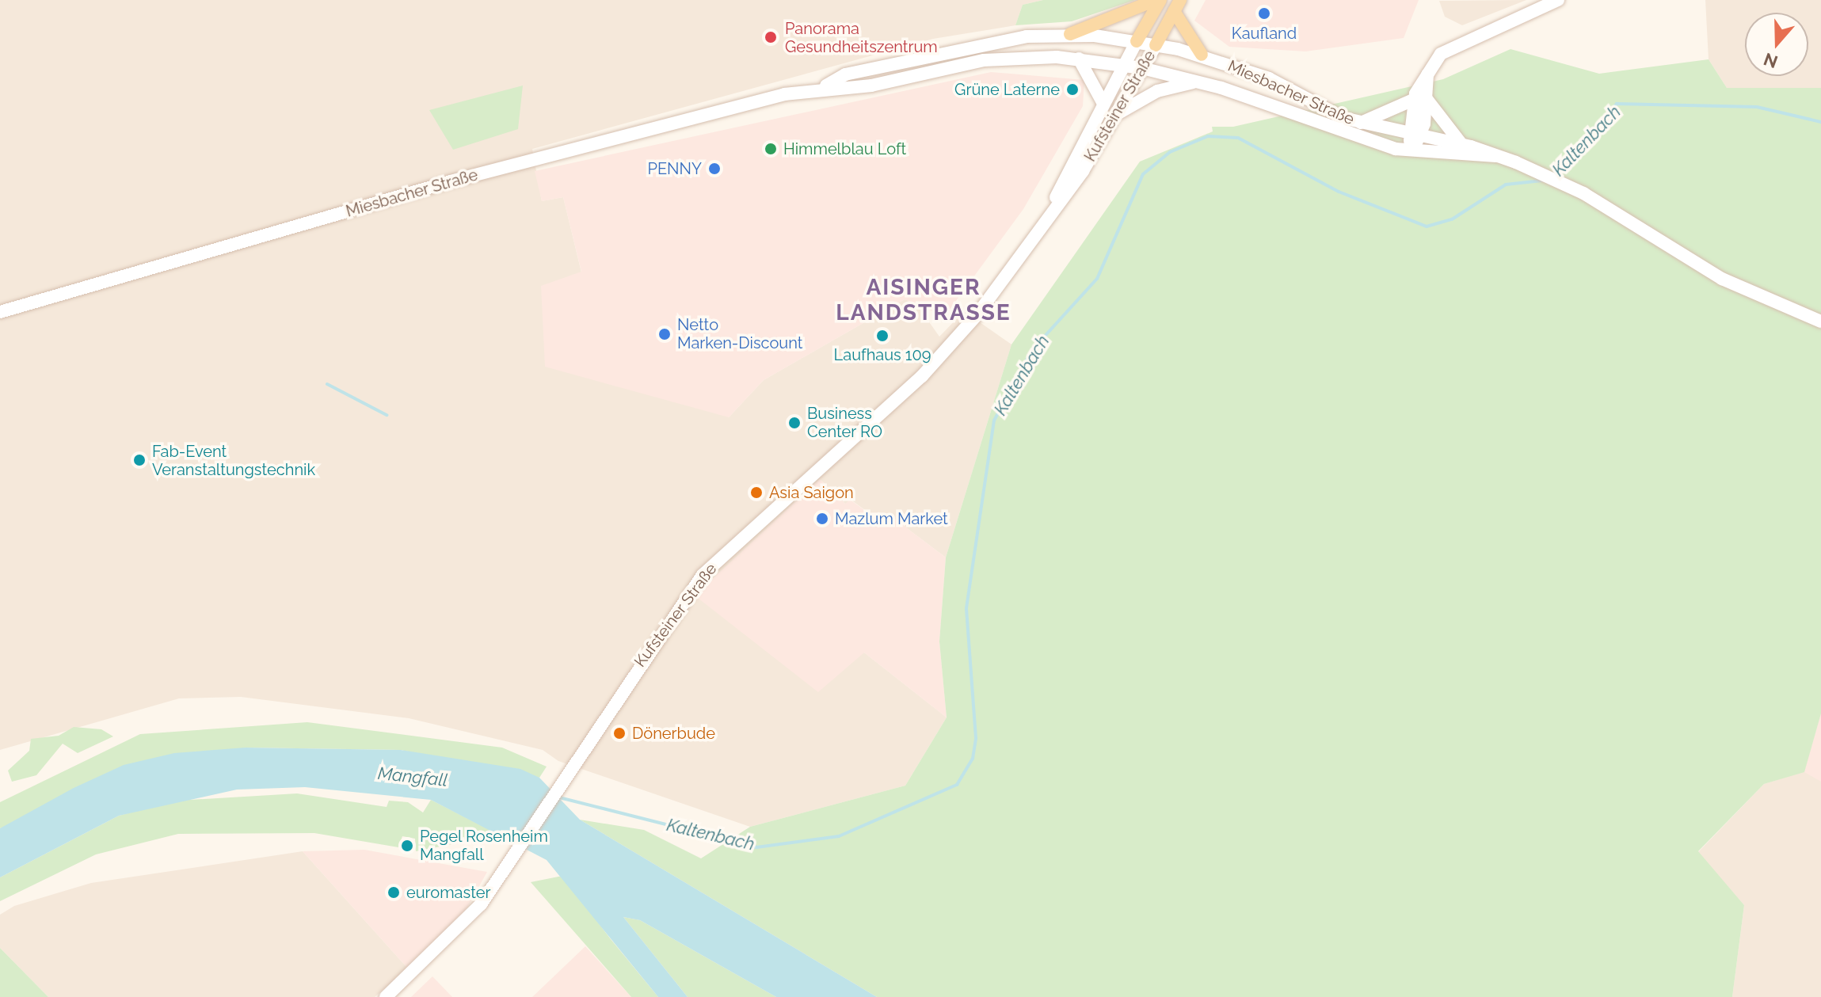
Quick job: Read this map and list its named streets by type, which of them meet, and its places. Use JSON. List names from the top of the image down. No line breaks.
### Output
{"streets":{"main road":["Miesbacher Straße","Kufsteiner Straße"]},"crossings":[["Miesbacher Straße","Kufsteiner Straße"]],"districts":["AISINGER LANDSTRASSE"],"water":["Kaltenbach","Mangfall"],"places":["Kaufland","Panorama Gesundheitszentrum","Grüne Laterne","Himmelblau Loft","PENNY","Netto Marken-Discount","Laufhaus 109","Business Center RO","Fab-Event Veranstaltungstechnik","Asia Saigon","Mazlum Market","Dönerbude","Pegel Rosenheim Mangfall","euromaster"],"north":"bottom"}
